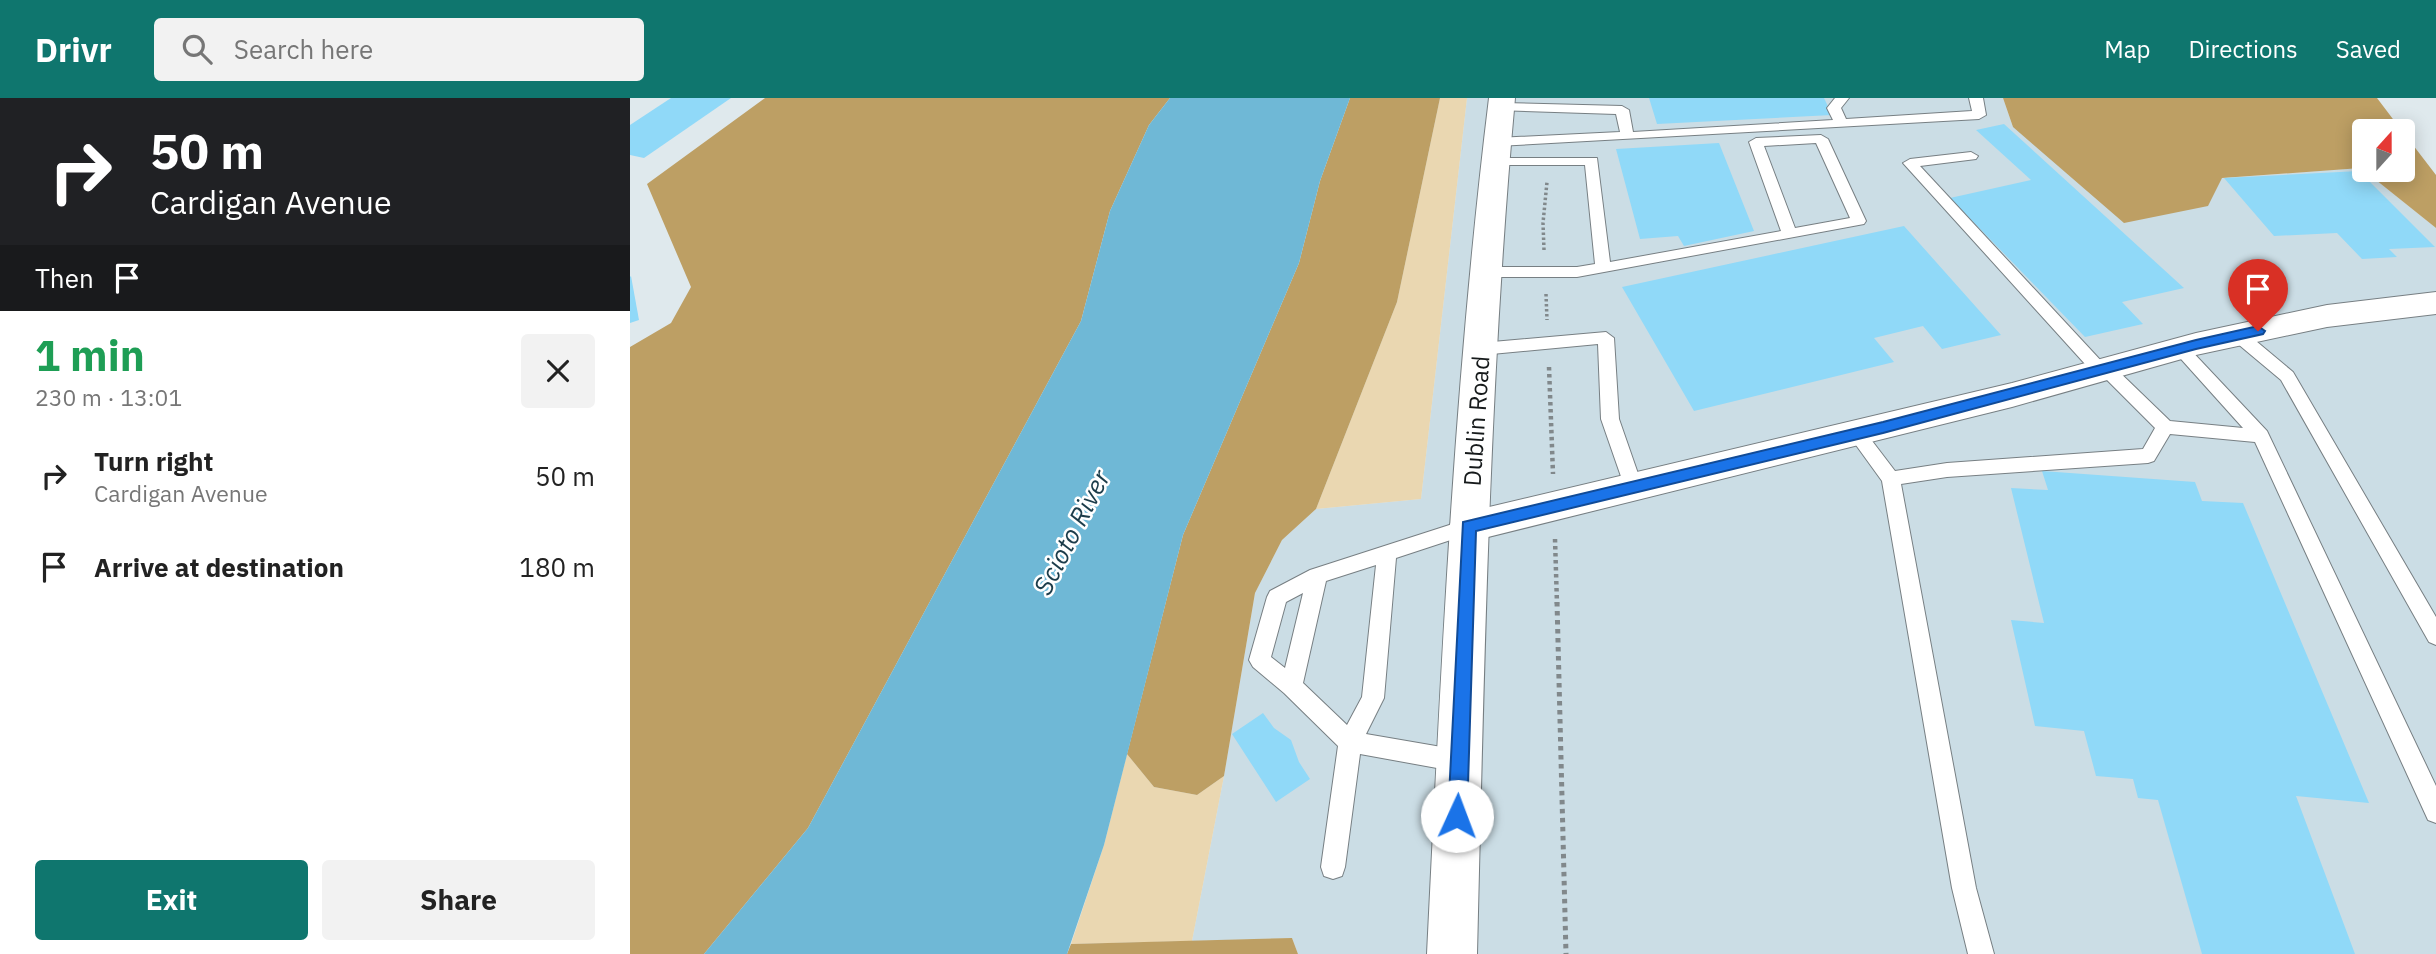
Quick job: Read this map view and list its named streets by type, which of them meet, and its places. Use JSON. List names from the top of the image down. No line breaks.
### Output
{"streets":{"street":["Dublin Road"]},"water":["Scioto River"],"north":"top","page":{"header":"Drivr","search":"Search here","nav":["Map","Directions","Saved"],"turn":["50 m","Cardigan Avenue"],"then":"Then","heading":["1 min","230 m · 13:01"],"list":[{"name":"Turn right","note":"Cardigan Avenue","value":"50 m"},{"name":"Arrive at destination","value":"180 m"}],"buttons":["Exit","Share"]}}
